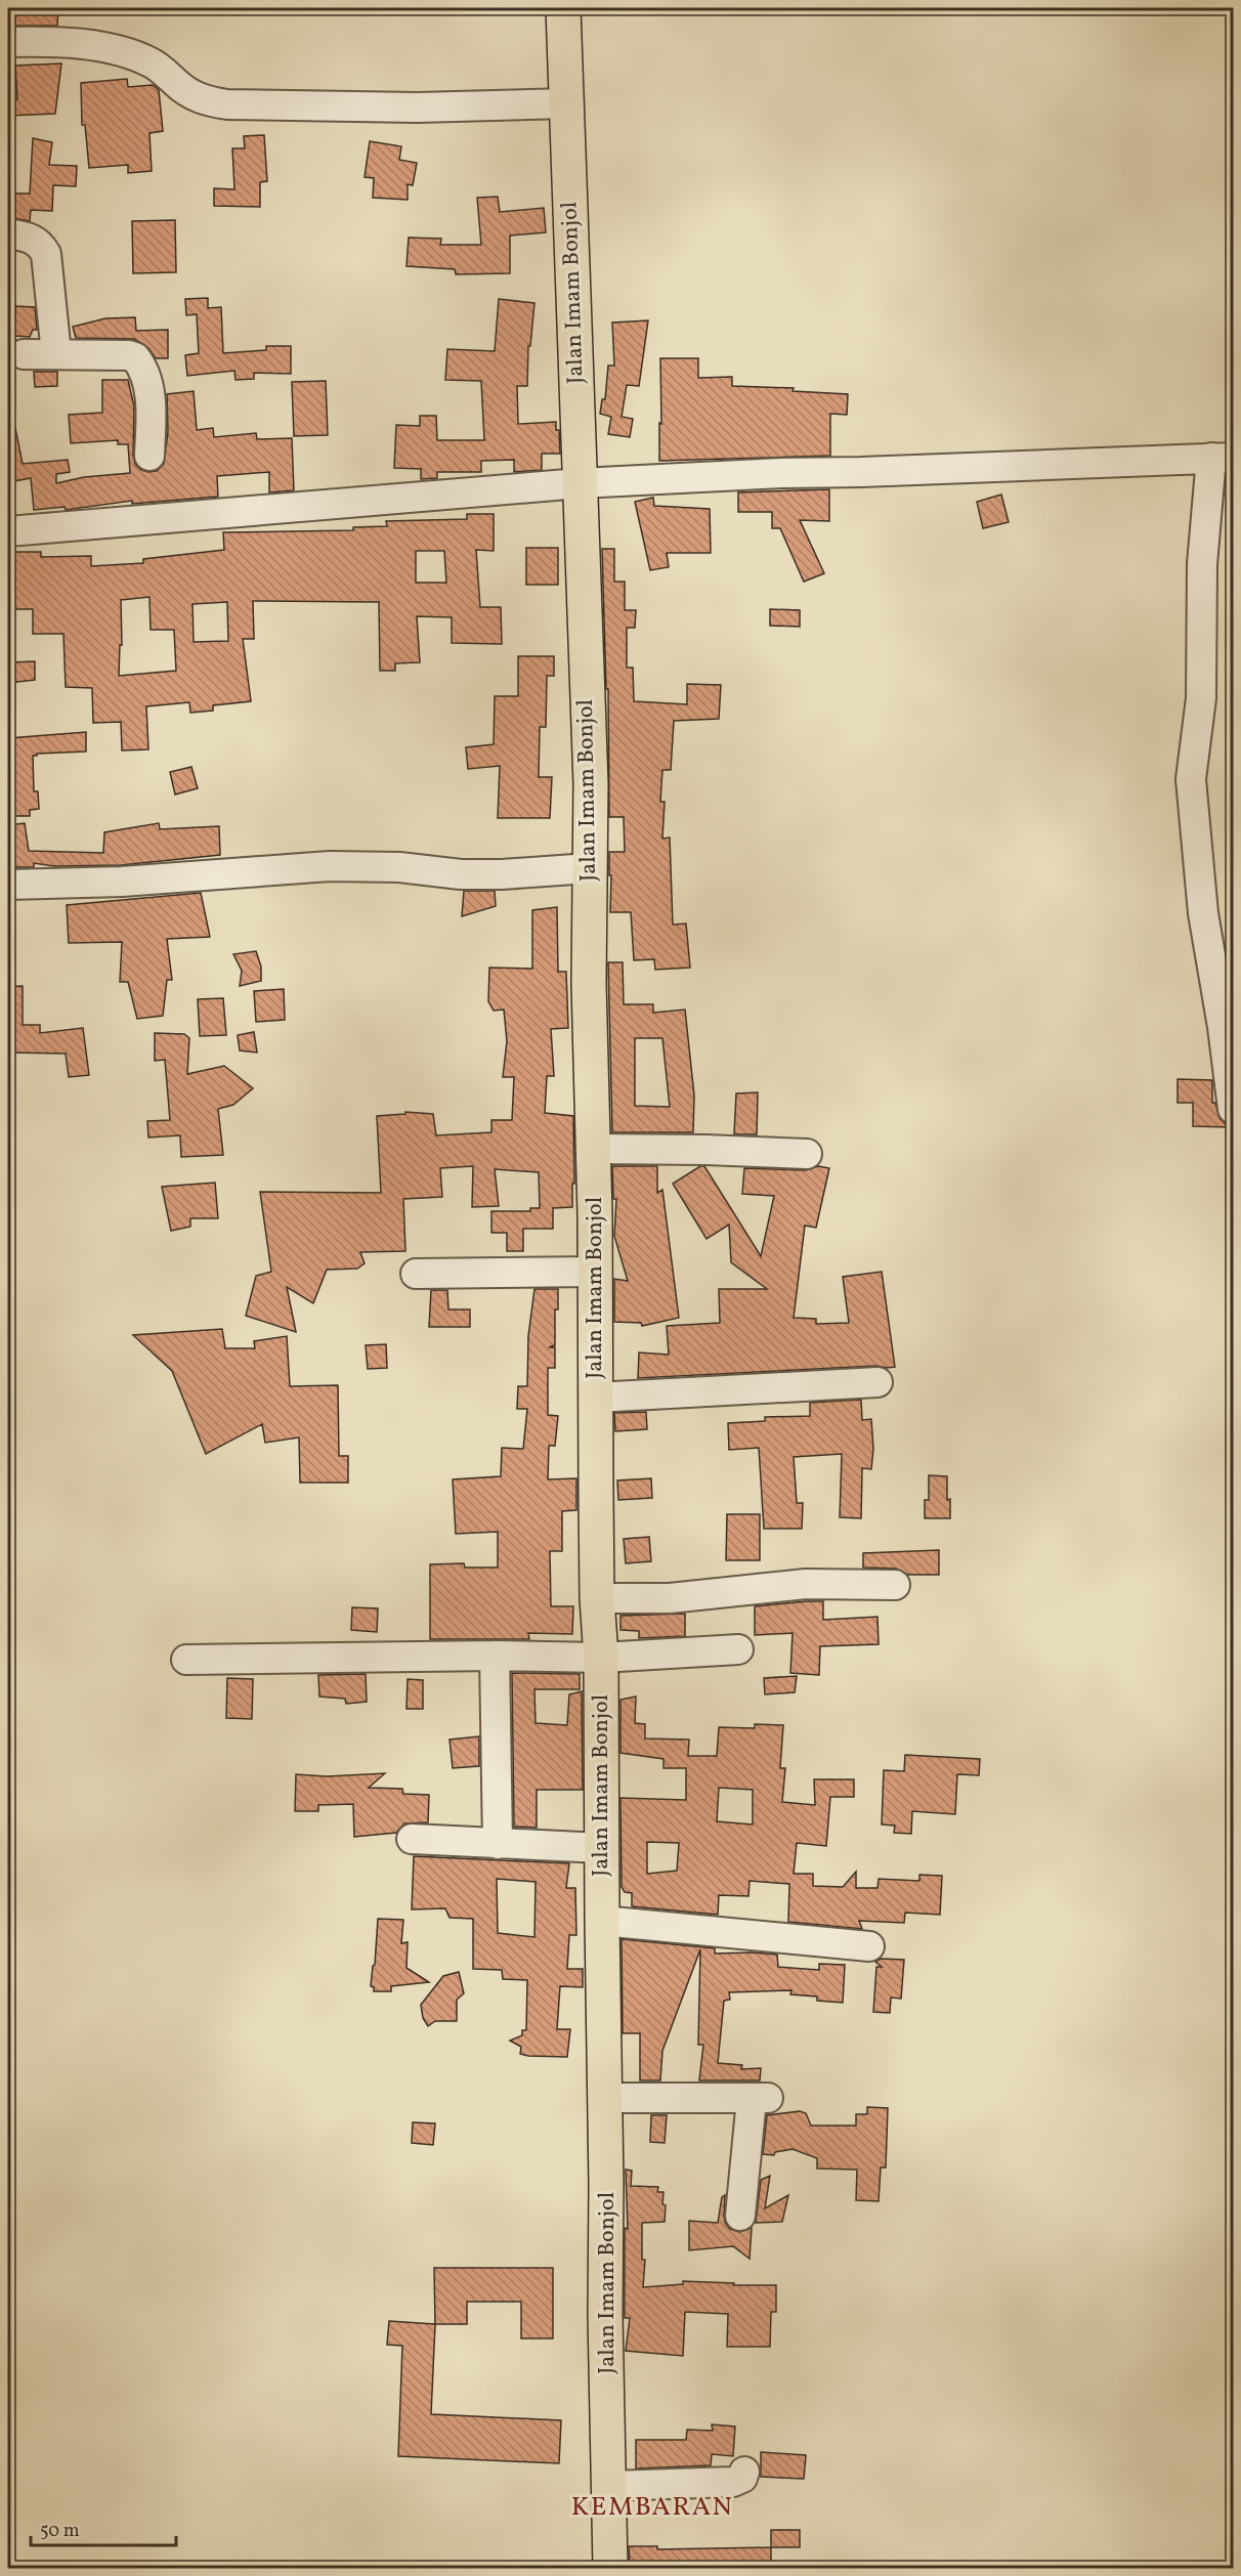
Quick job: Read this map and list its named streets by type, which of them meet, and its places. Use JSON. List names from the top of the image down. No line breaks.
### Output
{"streets":{"main road":["Jalan Imam Bonjol"]},"districts":["KEMBARAN"],"scale_bar":"50 m"}
